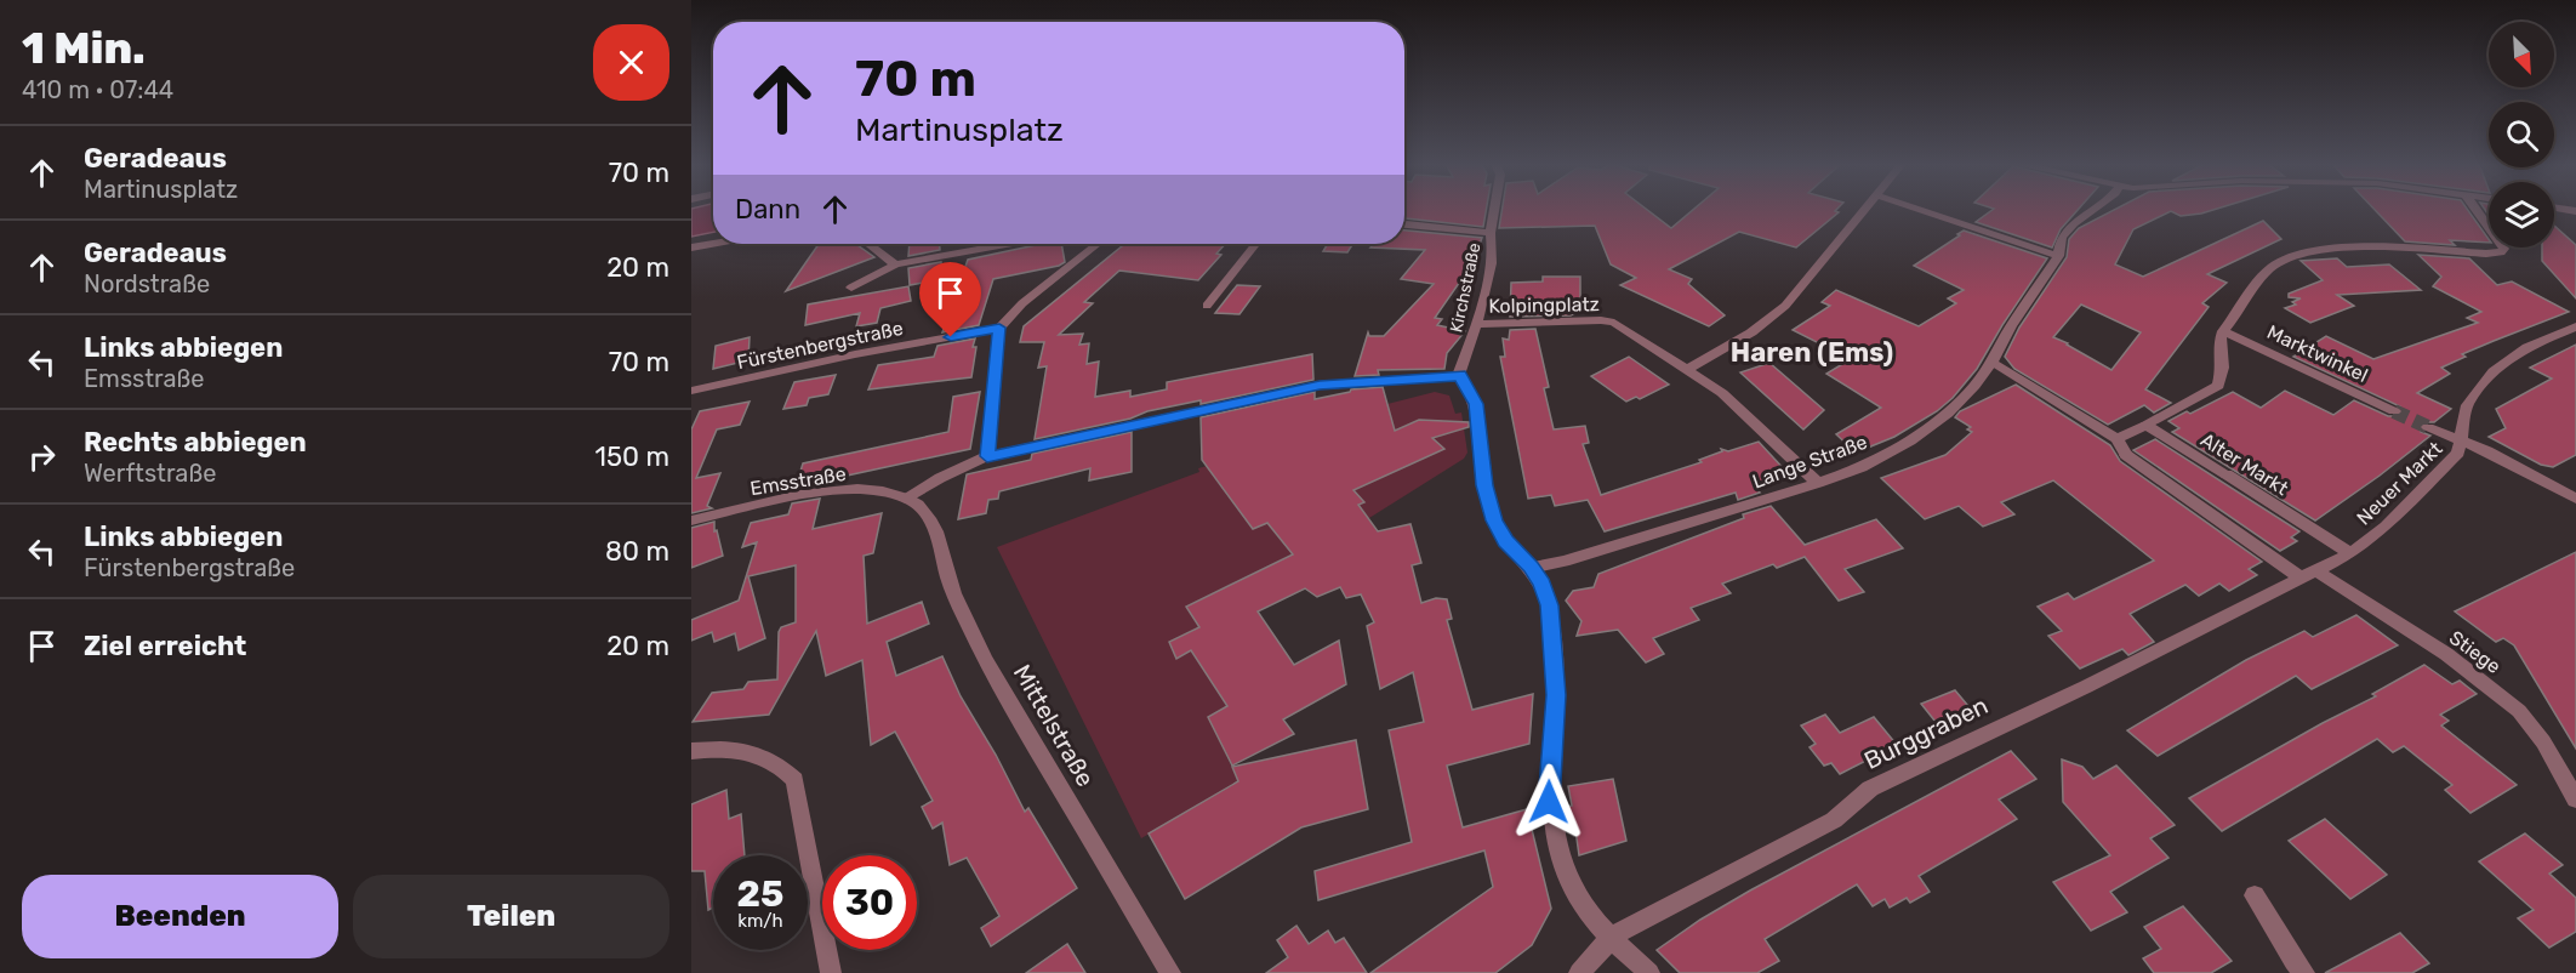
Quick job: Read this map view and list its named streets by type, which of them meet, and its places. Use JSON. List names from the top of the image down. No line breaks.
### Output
{"streets":{"street":["Kirchstraße","Kolpingplatz","Fürstenbergstraße","Marktwinkel","Lange Straße","Alter Markt","Emsstraße","Neuer Markt","Stiege","Mittelstraße","Burggraben"]},"crossings":[["Kirchstraße","Kolpingplatz"],["Kolpingplatz","Lange Straße"],["Alter Markt","Neuer Markt"],["Emsstraße","Mittelstraße"],["Neuer Markt","Stiege"],["Neuer Markt","Burggraben"],["Stiege","Burggraben"]],"districts":["Haren (Ems)"],"north":"bottom right","page":{"heading":["1 Min.","410 m · 07:44"],"turn":["70 m","Martinusplatz"],"list":[{"name":"Geradeaus","note":"Martinusplatz","value":"70 m"},{"name":"Geradeaus","note":"Nordstraße","value":"20 m"},{"name":"Links abbiegen","note":"Emsstraße","value":"70 m"},{"name":"Rechts abbiegen","note":"Werftstraße","value":"150 m"},{"name":"Links abbiegen","note":"Fürstenbergstraße","value":"80 m"},{"name":"Ziel erreicht","value":"20 m"}],"then":"Dann","speed":"25 km/h","limit":"30","buttons":["Beenden","Teilen"]}}
